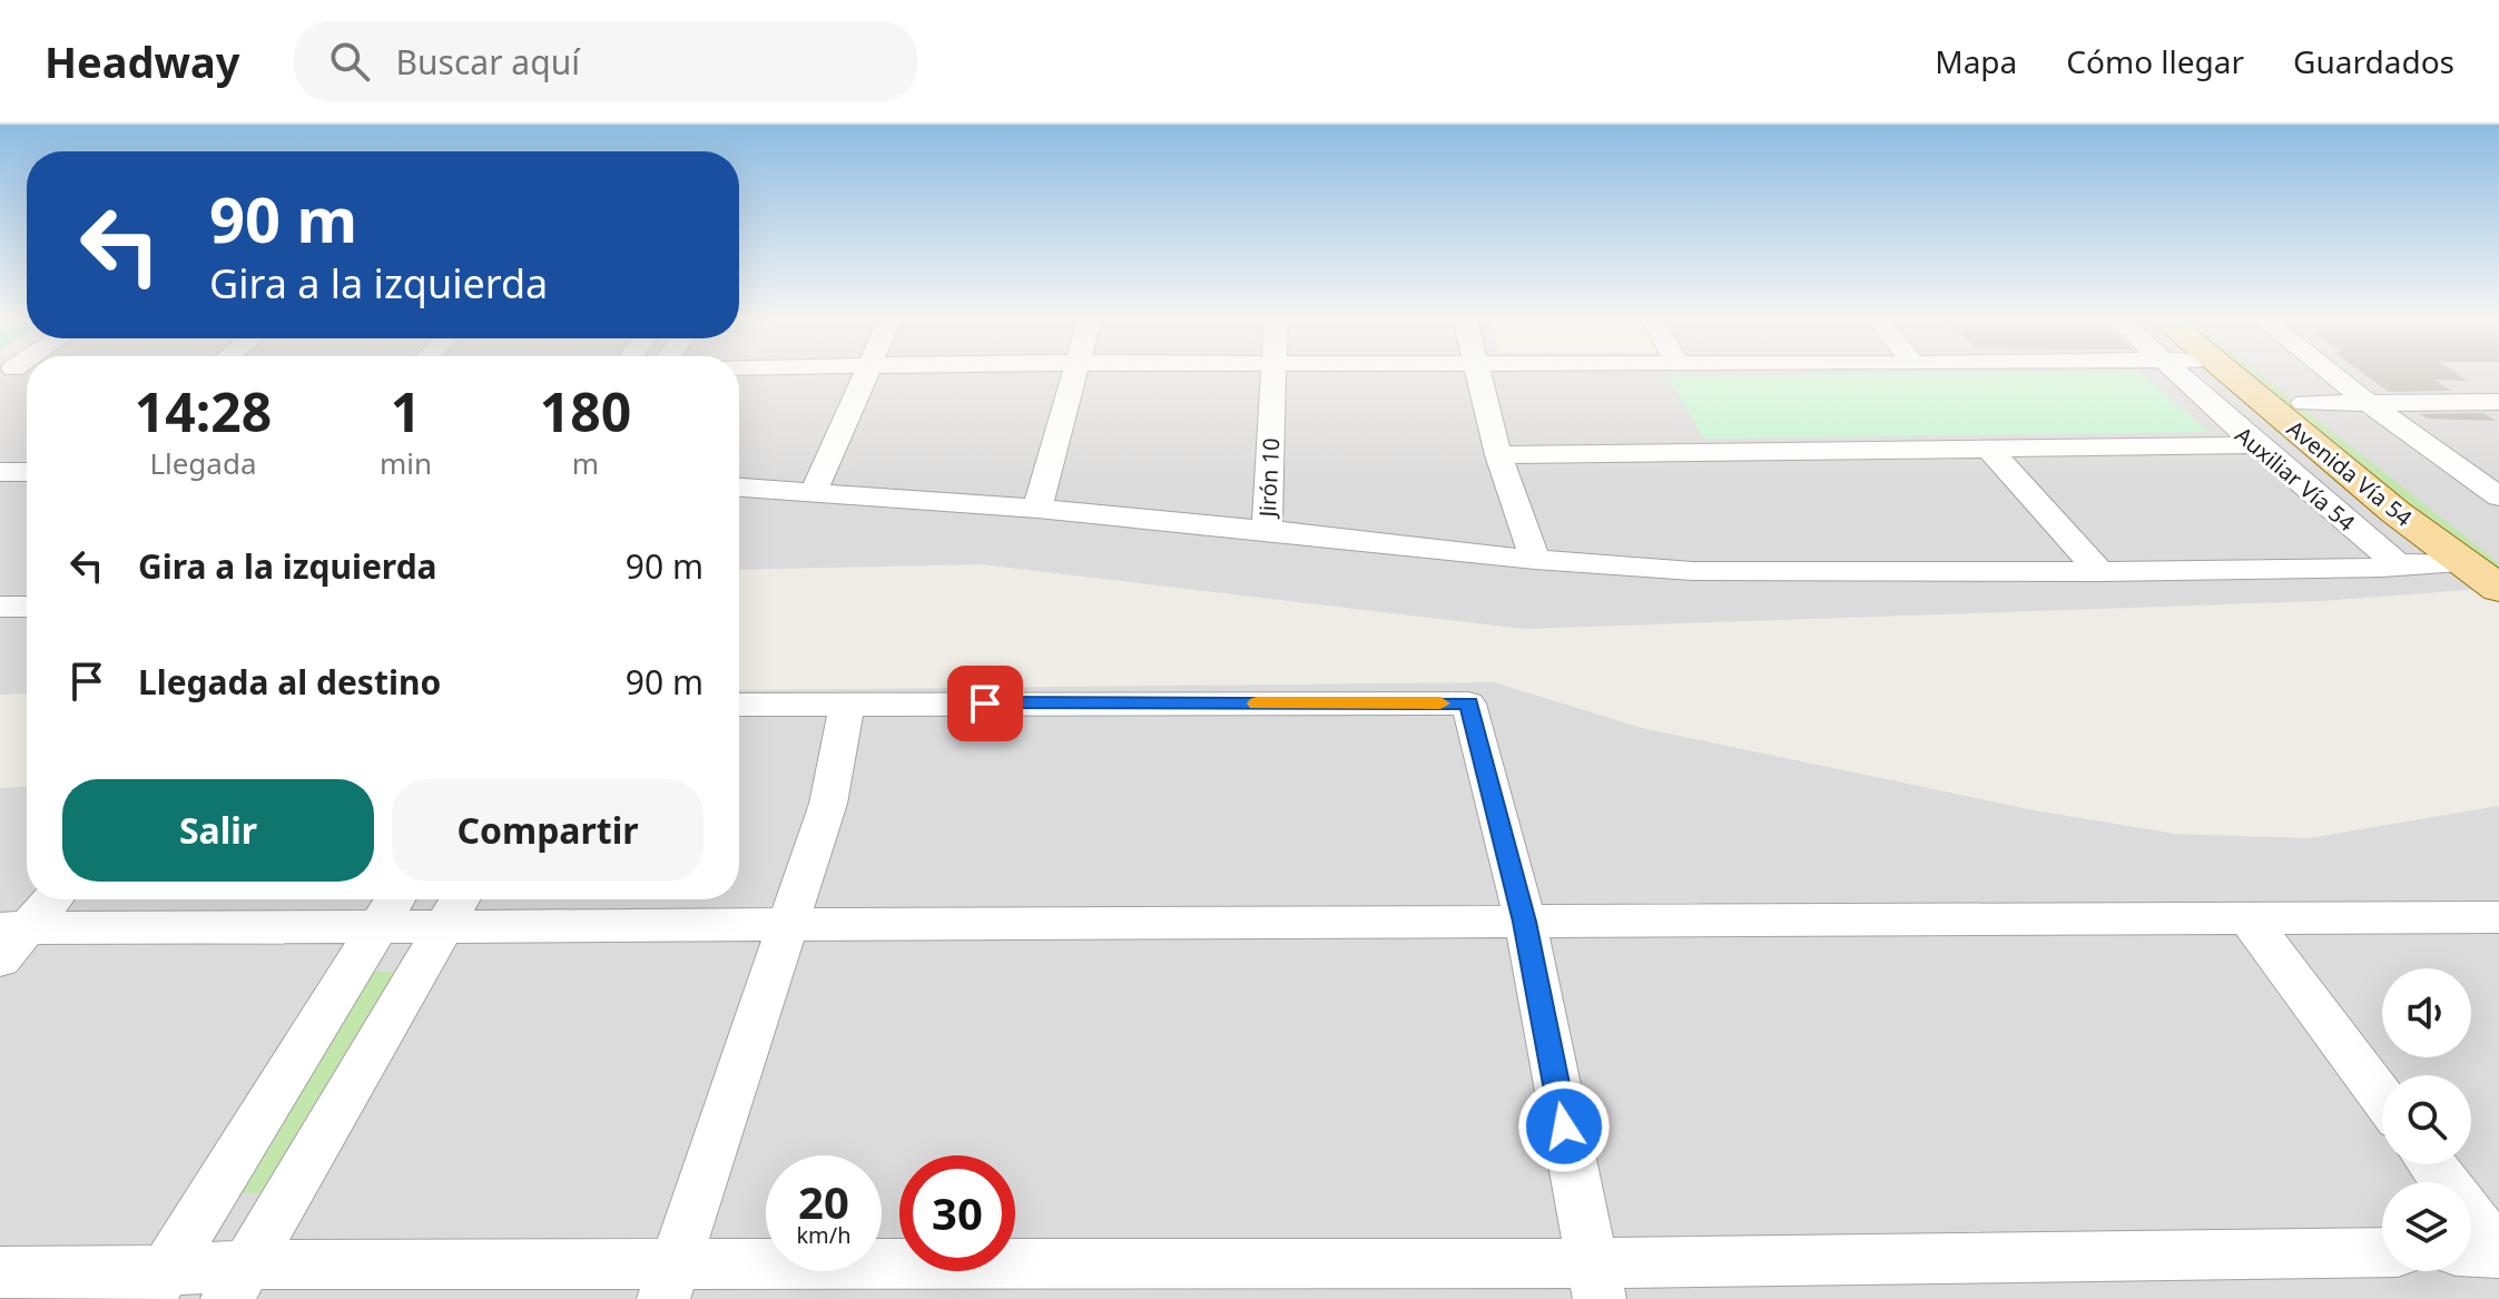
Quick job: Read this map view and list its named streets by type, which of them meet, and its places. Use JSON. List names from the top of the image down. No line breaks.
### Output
{"streets":{"main road":["Avenida Vía 54"],"street":["Jirón 10","Auxiliar Vía 54"]},"page":{"header":"Headway","search":"Buscar aquí","nav":["Mapa","Cómo llegar","Guardados"],"turn":["90 m","Gira a la izquierda"],"eta":["14:28","Llegada","1","min","180","m"],"list":[{"name":"Gira a la izquierda","value":"90 m"},{"name":"Llegada al destino","value":"90 m"}],"buttons":["Salir","Compartir"],"speed":"20 km/h","limit":"30"}}
